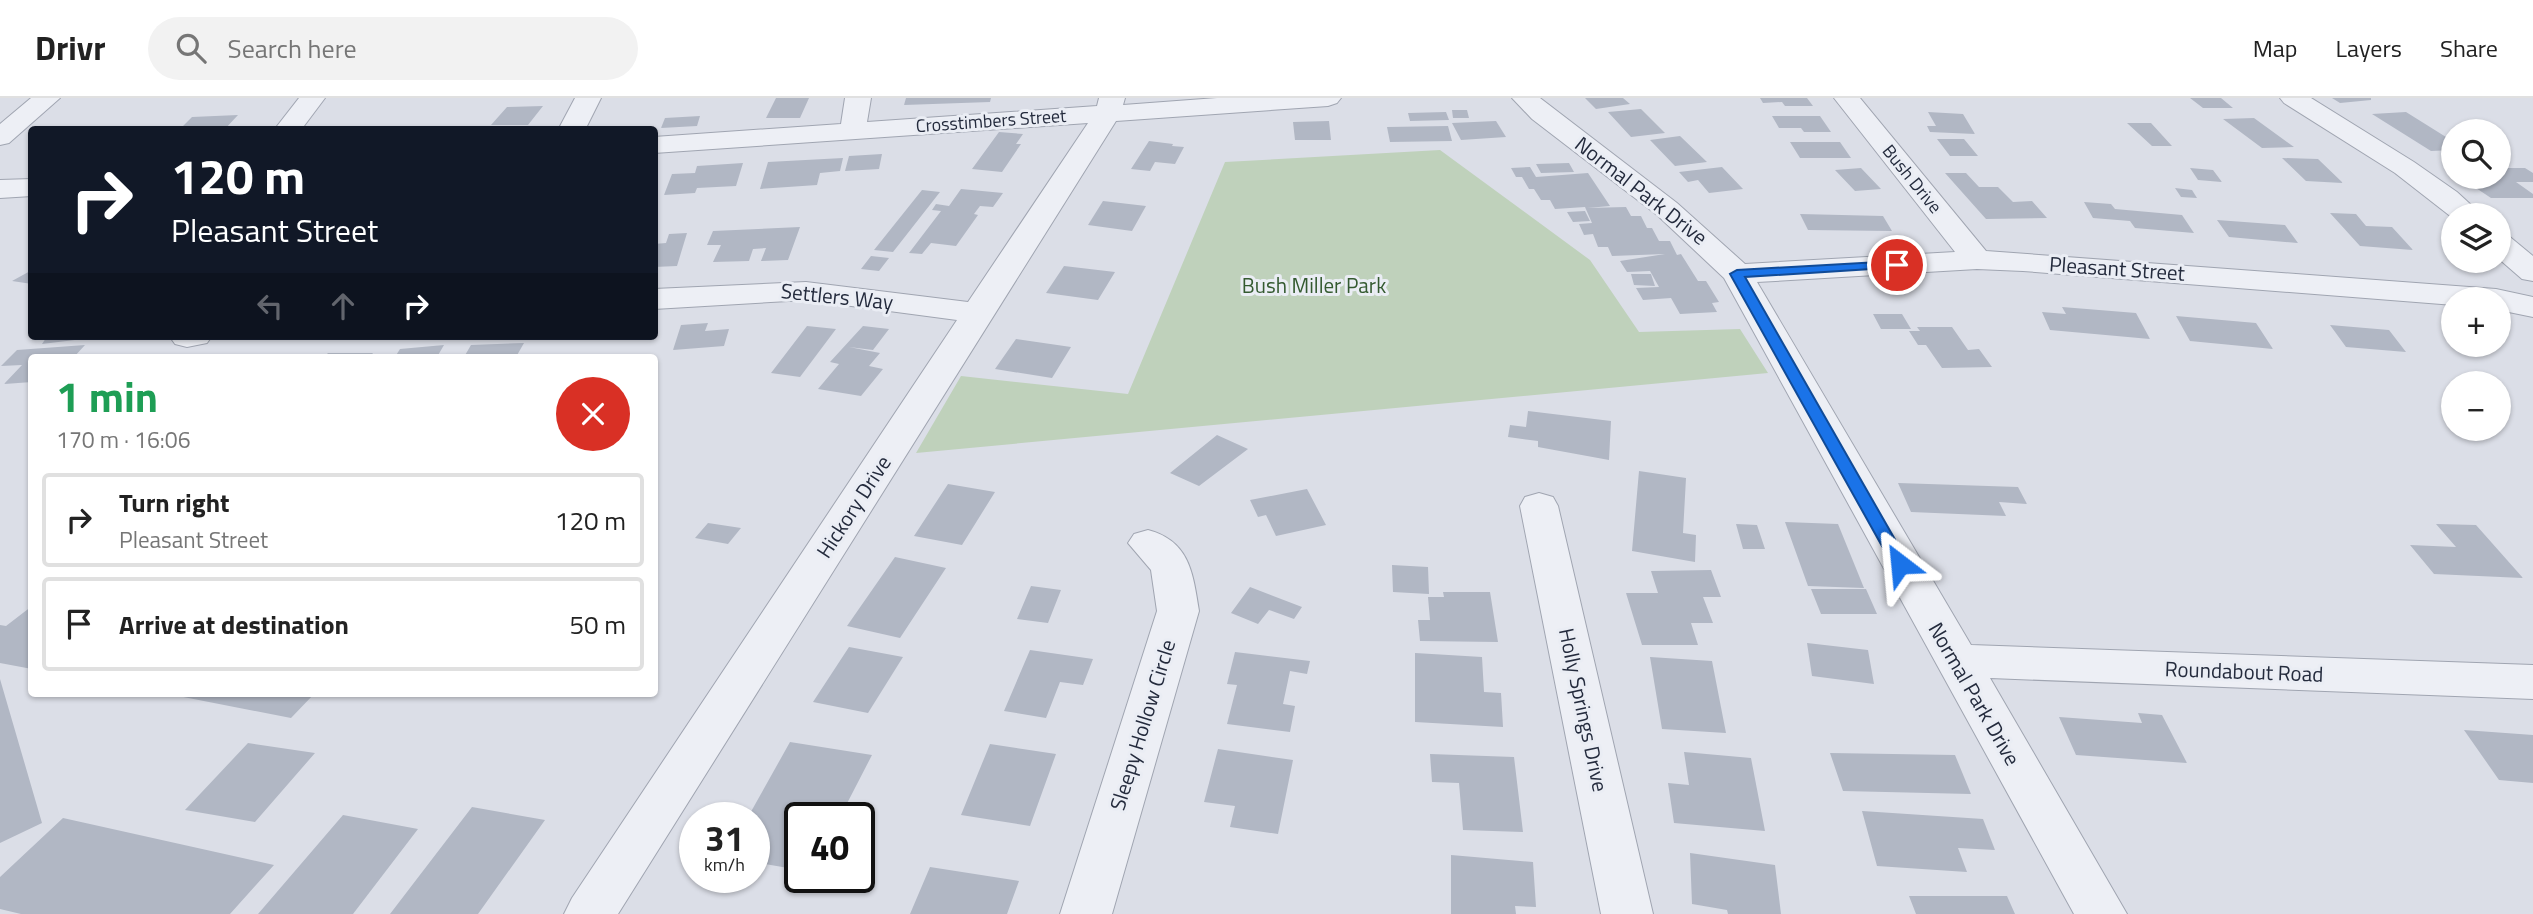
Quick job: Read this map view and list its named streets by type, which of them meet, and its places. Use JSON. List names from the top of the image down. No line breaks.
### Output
{"streets":{"street":["Crosstimbers Street","Bush Drive","Normal Park Drive","Pleasant Street","Settlers Way","Hickory Drive","Roundabout Road","Holly Springs Drive","Sleepy Hollow Circle"]},"crossings":[["Crosstimbers Street","Hickory Drive"],["Bush Drive","Pleasant Street"],["Normal Park Drive","Pleasant Street"],["Normal Park Drive","Roundabout Road"],["Settlers Way","Hickory Drive"]],"parks":["Bush Miller Park"],"page":{"header":"Drivr","search":"Search here","nav":["Map","Layers","Share"],"map_buttons":["+","−"],"turn":["120 m","Pleasant Street"],"heading":["1 min","170 m · 16:06"],"list":[{"name":"Turn right","note":"Pleasant Street","value":"120 m"},{"name":"Arrive at destination","value":"50 m"}],"speed":"31 km/h","limit":"40"}}
